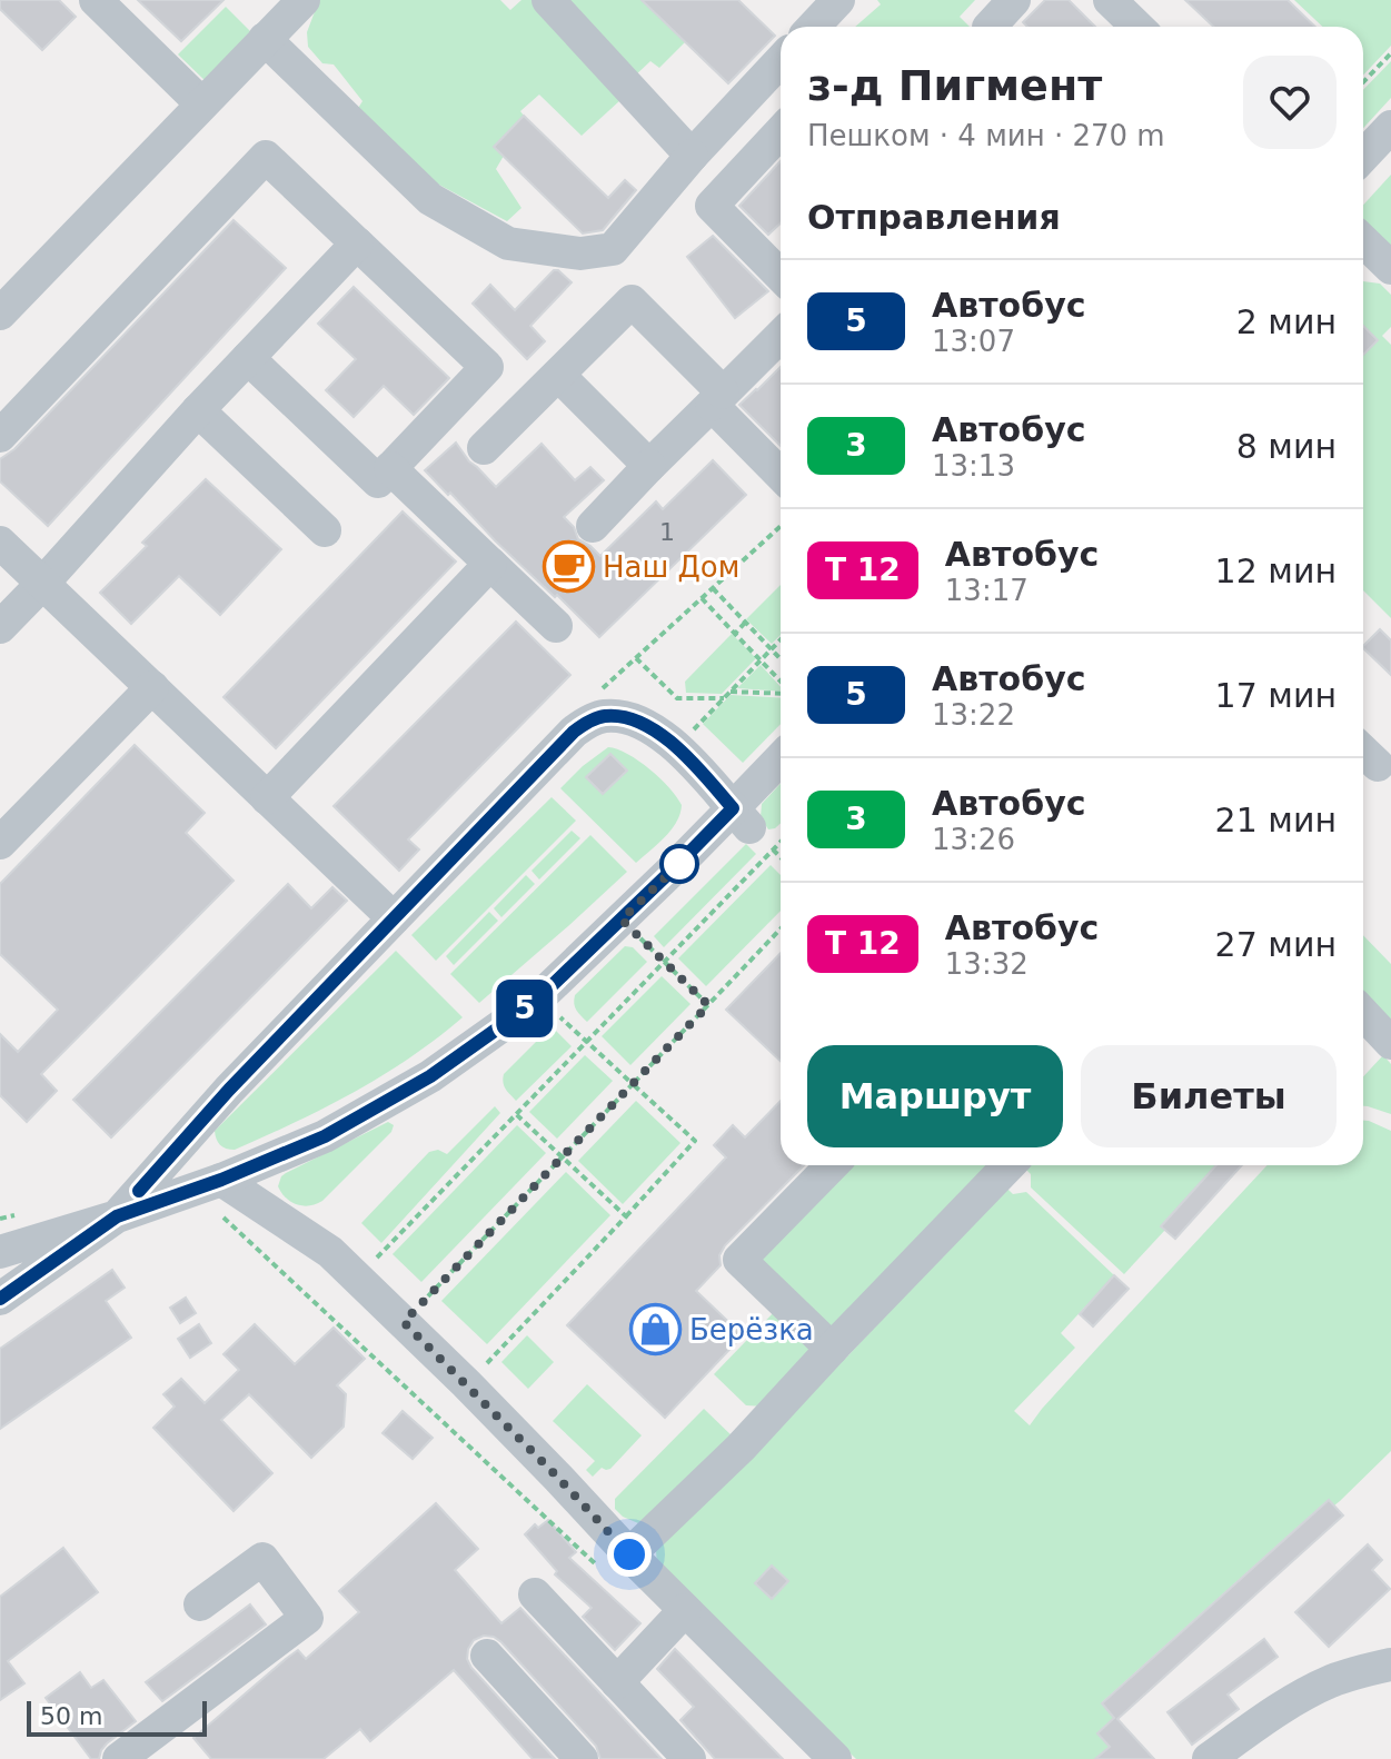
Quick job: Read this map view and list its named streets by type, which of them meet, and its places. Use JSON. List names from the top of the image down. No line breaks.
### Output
{"places":{"cafe":["Наш Дом"],"shop":["Берёзка"]},"lines":["bus line 5"],"house_numbers":["1"],"scale_bar":"50 m","page":{"on_map":"5","heading":[["з-д Пигмент","Пешком · 4 мин · 270 m"],"Отправления"],"list":[{"mark":"5","name":"Автобус","note":"13:07","value":"2 мин"},{"mark":"3","name":"Автобус","note":"13:13","value":"8 мин"},{"mark":"Т 12","name":"Автобус","note":"13:17","value":"12 мин"},{"mark":"5","name":"Автобус","note":"13:22","value":"17 мин"},{"mark":"3","name":"Автобус","note":"13:26","value":"21 мин"},{"mark":"Т 12","name":"Автобус","note":"13:32","value":"27 мин"}],"buttons":["Маршрут","Билеты"],"scale":"50 m"}}
